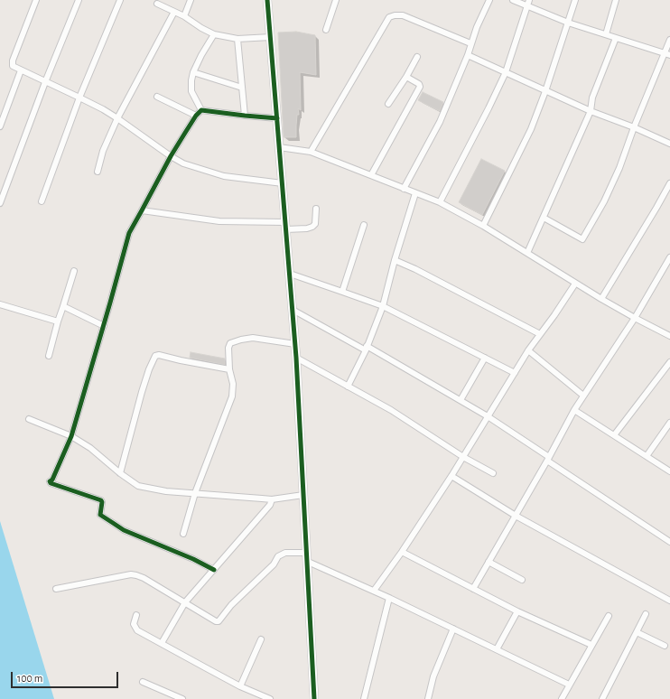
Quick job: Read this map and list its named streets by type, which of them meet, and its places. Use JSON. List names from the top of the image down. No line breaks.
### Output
{"scale_bar":"100 m"}
